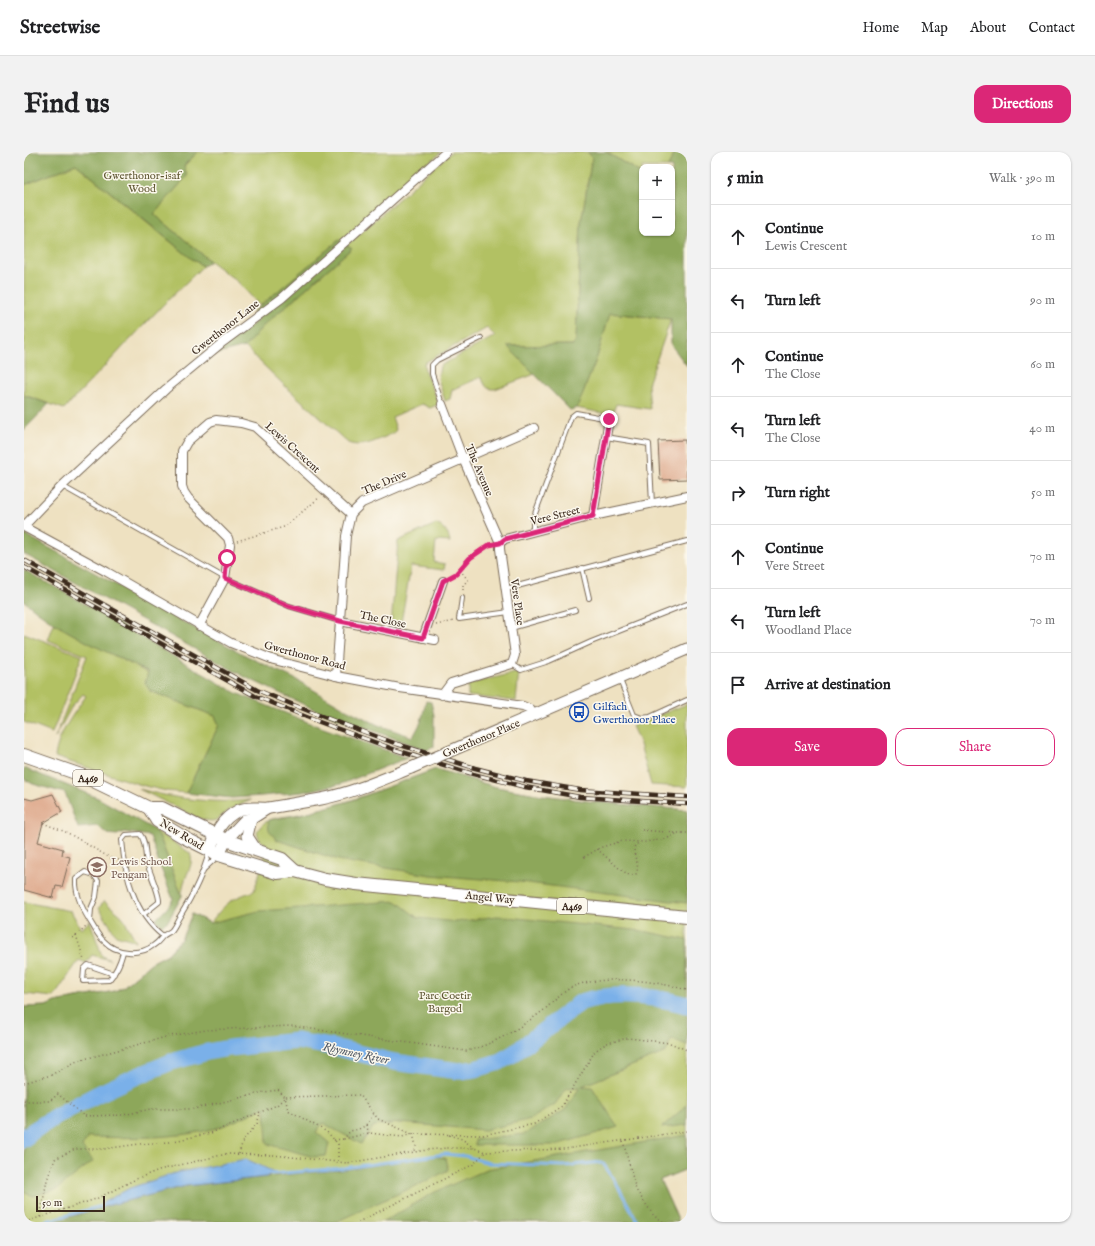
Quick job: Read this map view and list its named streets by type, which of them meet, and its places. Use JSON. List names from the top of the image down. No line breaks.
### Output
{"streets":{"main road":["A469","New Road","Angel Way"],"street":["Gwerthonor Lane","Lewis Crescent","The Avenue","The Drive","Vere Street","Vere Place","The Close","Gwerthonor Road","Gwerthonor Place"]},"crossings":[["Gwerthonor Lane","Gwerthonor Road"],["Lewis Crescent","The Drive"],["The Avenue","The Drive"],["The Avenue","Vere Street"],["The Avenue","Vere Place"],["Vere Street","Vere Place"],["Gwerthonor Road","Gwerthonor Place"],["Gwerthonor Place","New Road"],["Gwerthonor Place","Angel Way"],["New Road","Angel Way"]],"water":["Rhymney River"],"parks":["Gwerthonor-isaf Wood","Parc Coetir Bargod"],"places":{"bus stop":["Gilfach Gwerthonor Place"],"school or university":["Lewis School Pengam"]},"scale_bar":"50 m","page":{"header":"Streetwise","nav":["Home","Map","About","Contact"],"buttons":["Directions",["Save","Share"]],"title":"Find us","heading":["5 min","Walk · 390 m"],"map_buttons":["+","−"],"list":[["Continue","Lewis Crescent","10 m"],["Turn left","90 m"],["Continue","The Close","60 m"],["Turn left","The Close","40 m"],["Turn right","50 m"],["Continue","Vere Street","70 m"],["Turn left","Woodland Place","70 m"],"Arrive at destination"],"scale":"50 m"}}
